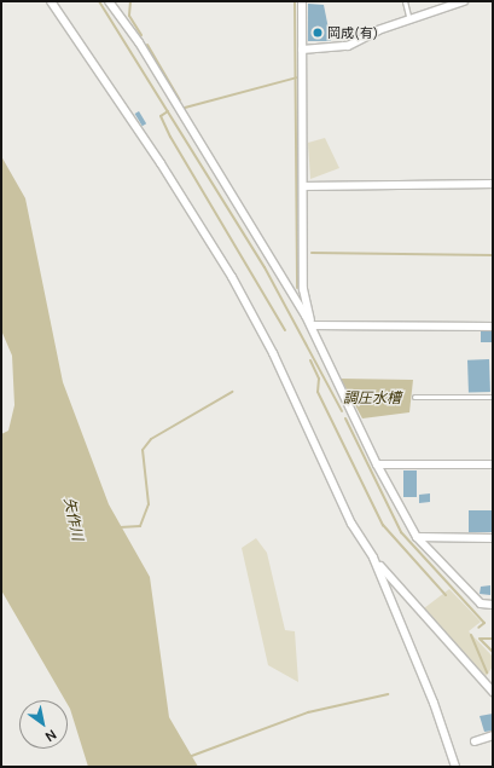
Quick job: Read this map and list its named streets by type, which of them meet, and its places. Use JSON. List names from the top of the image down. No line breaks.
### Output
{"water":["調圧水槽","矢作川"],"places":["岡成(有)"],"north":"bottom right"}
